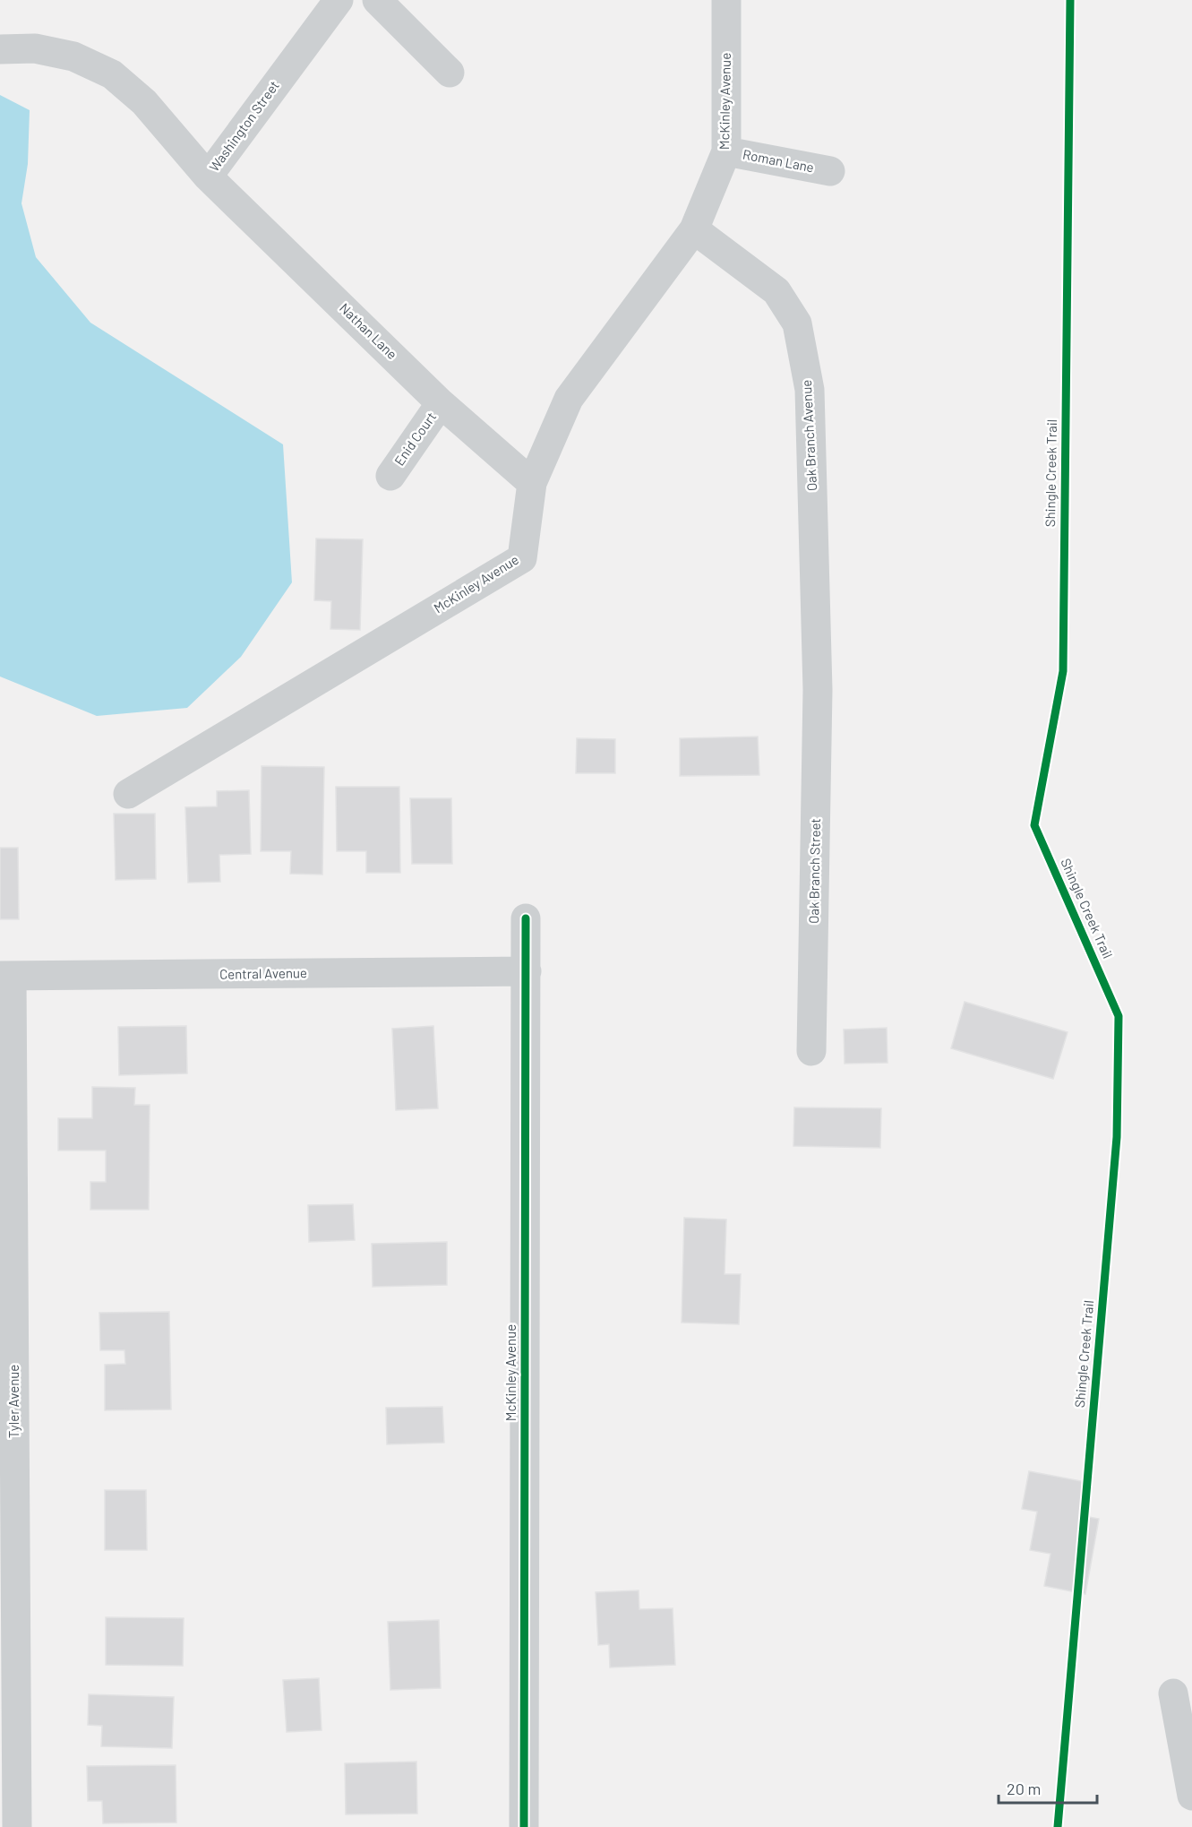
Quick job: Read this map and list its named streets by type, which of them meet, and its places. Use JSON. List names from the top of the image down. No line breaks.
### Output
{"streets":{"street":["McKinley Avenue","Washington Street","Roman Lane","Nathan Lane","Oak Branch Avenue","Enid Court","Oak Branch Street","Central Avenue","Tyler Avenue"],"cycle path":["Shingle Creek Trail"]},"crossings":[["McKinley Avenue","Roman Lane"],["McKinley Avenue","Nathan Lane"],["McKinley Avenue","Oak Branch Avenue"],["McKinley Avenue","Central Avenue"],["Washington Street","Nathan Lane"],["Nathan Lane","Enid Court"],["Oak Branch Avenue","Oak Branch Street"],["Central Avenue","Tyler Avenue"]],"scale_bar":"20 m"}
